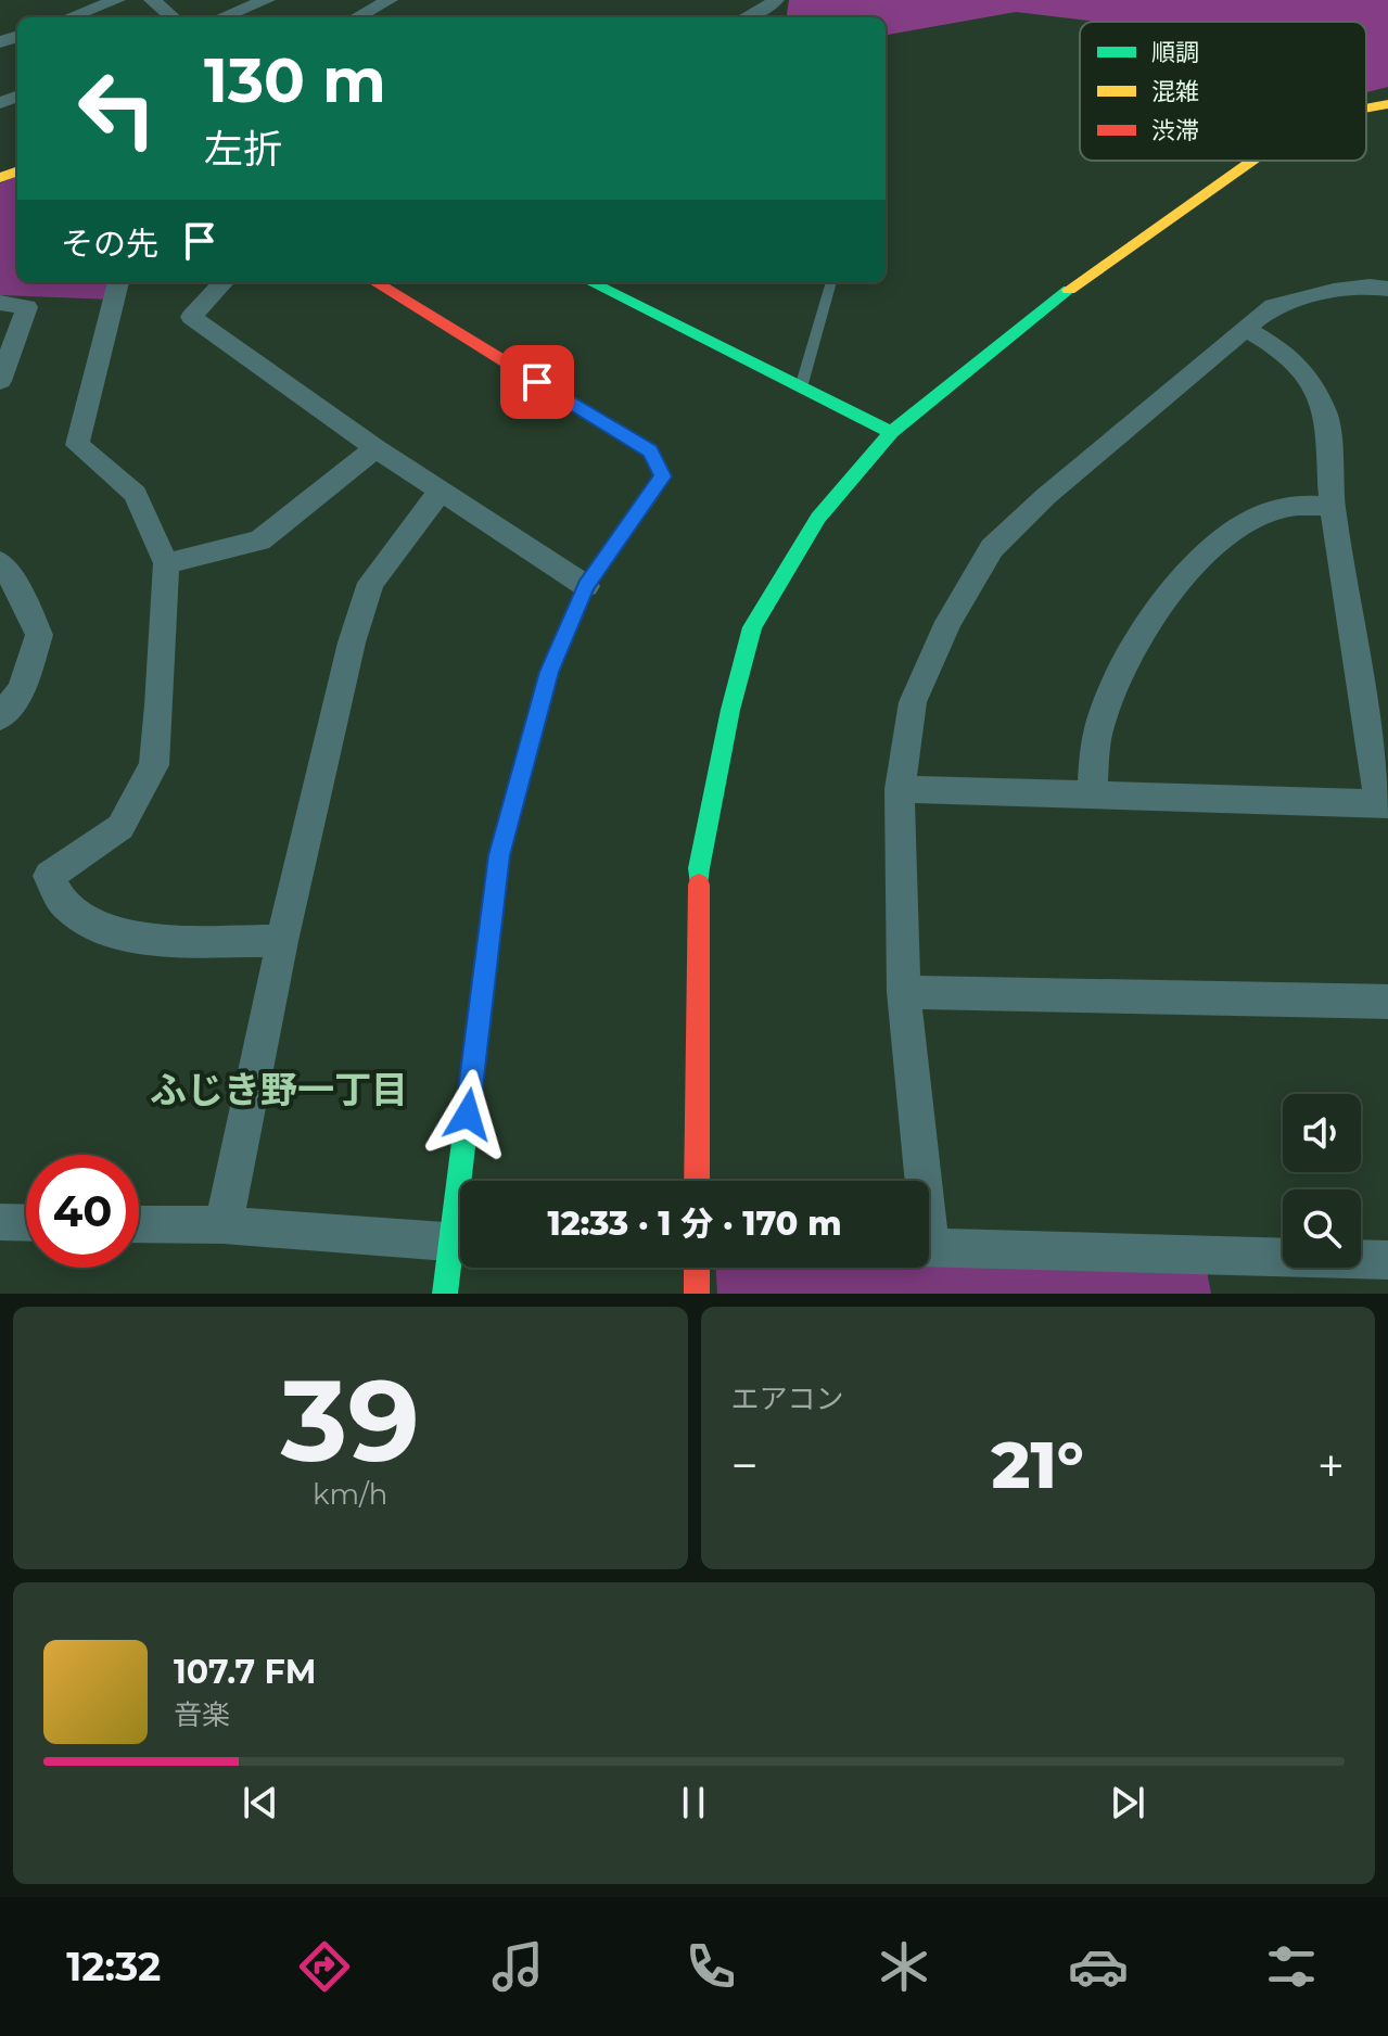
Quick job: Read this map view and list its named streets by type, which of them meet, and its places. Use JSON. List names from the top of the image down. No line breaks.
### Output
{"districts":["ふじき野一丁目"],"legend":["順調","混雑","渋滞"],"page":{"turn":["130 m","左折"],"then":"その先","limit":"40","trip":"12:33 · 1 分 · 170 m","tile":[["39","km/h"],"エアコン"],"heat":["−","21°","+"],"song":["107.7 FM","音楽"],"tabs":"12:32"}}
